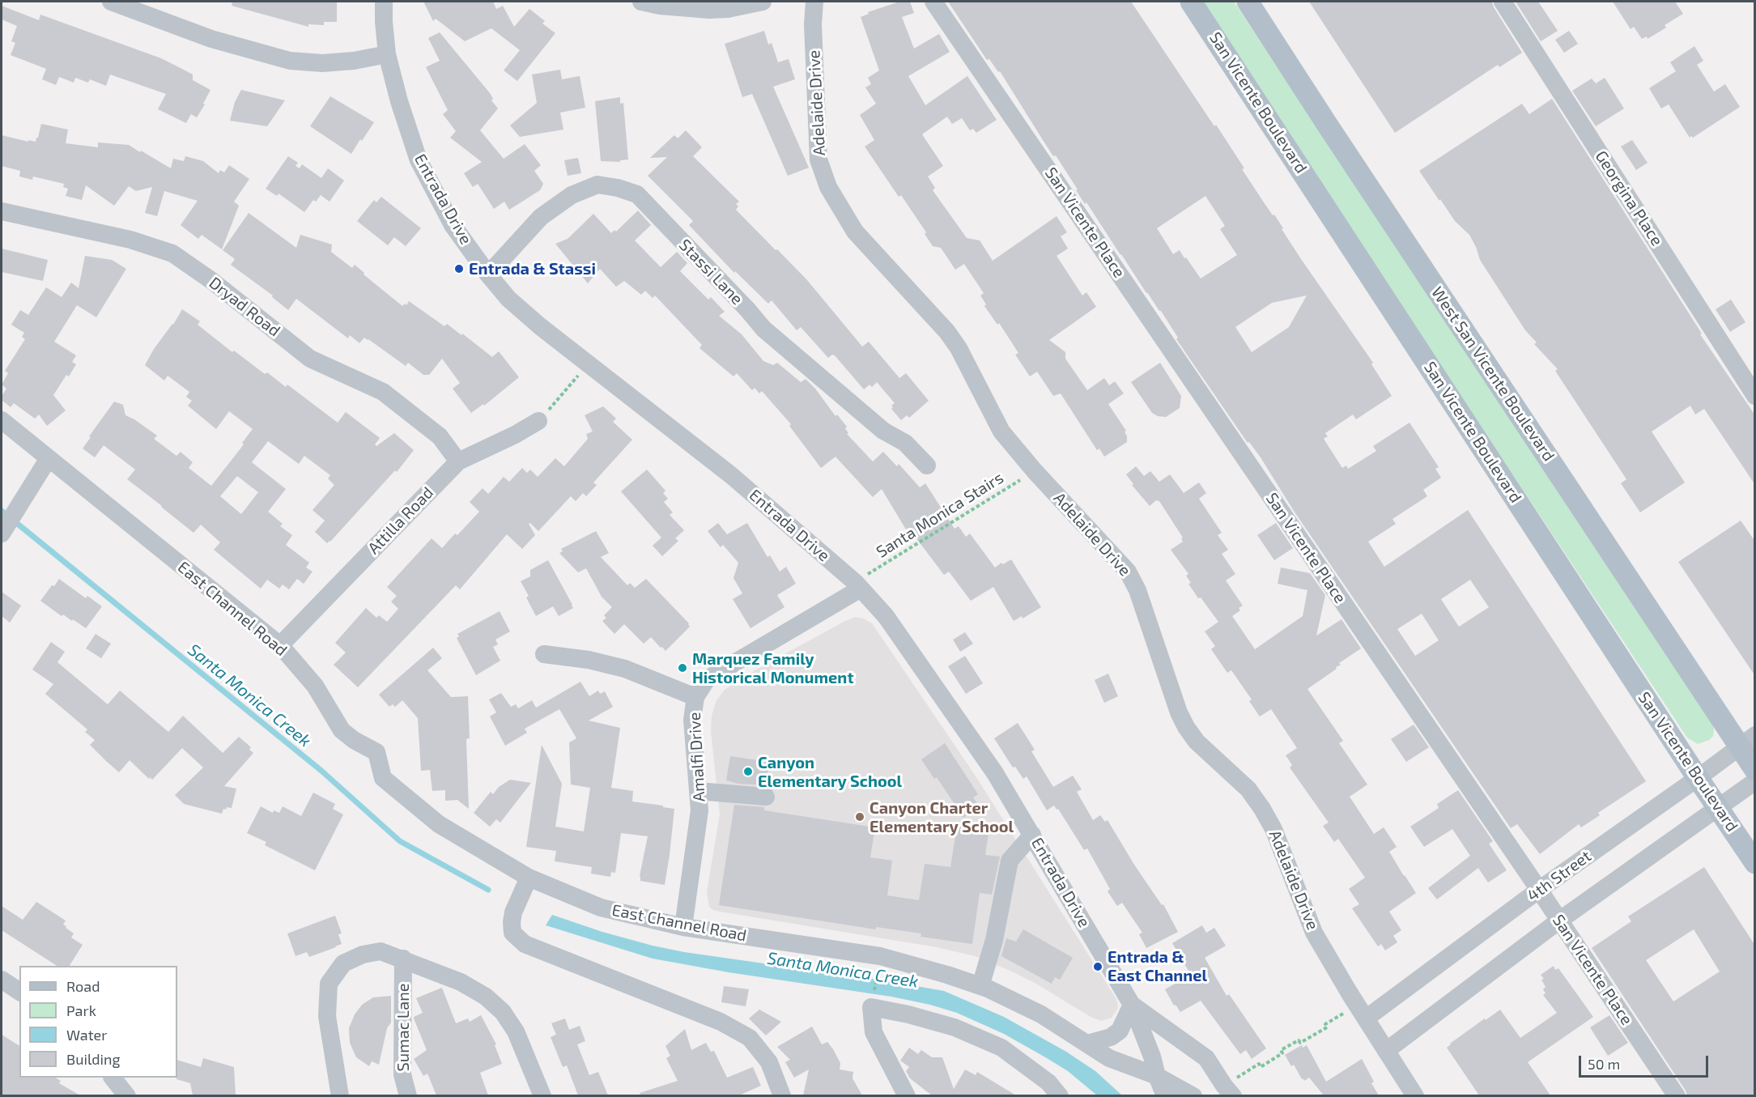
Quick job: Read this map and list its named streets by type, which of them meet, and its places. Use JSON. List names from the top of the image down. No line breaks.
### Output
{"streets":{"main road":["San Vicente Boulevard","West San Vicente Boulevard"],"street":["Adelaide Drive","Georgina Place","Entrada Drive","San Vicente Place","Stassi Lane","Dryad Road","Attilla Road","East Channel Road","Amalfi Drive","4th Street","Sumac Lane"],"path":["Santa Monica Stairs"]},"crossings":[["Adelaide Drive","4th Street"],["San Vicente Boulevard","4th Street"],["Entrada Drive","Stassi Lane"],["Entrada Drive","East Channel Road"],["Entrada Drive","Amalfi Drive"],["San Vicente Place","4th Street"],["Dryad Road","Attilla Road"],["West San Vicente Boulevard","4th Street"],["Attilla Road","East Channel Road"],["East Channel Road","Amalfi Drive"]],"water":["Santa Monica Creek"],"places":["Entrada & Stassi","Marquez Family Historical Monument","Canyon Elementary School","Canyon Charter Elementary School","Entrada & East Channel"],"legend":["Road","Park","Water","Building"],"scale_bar":"50 m"}
